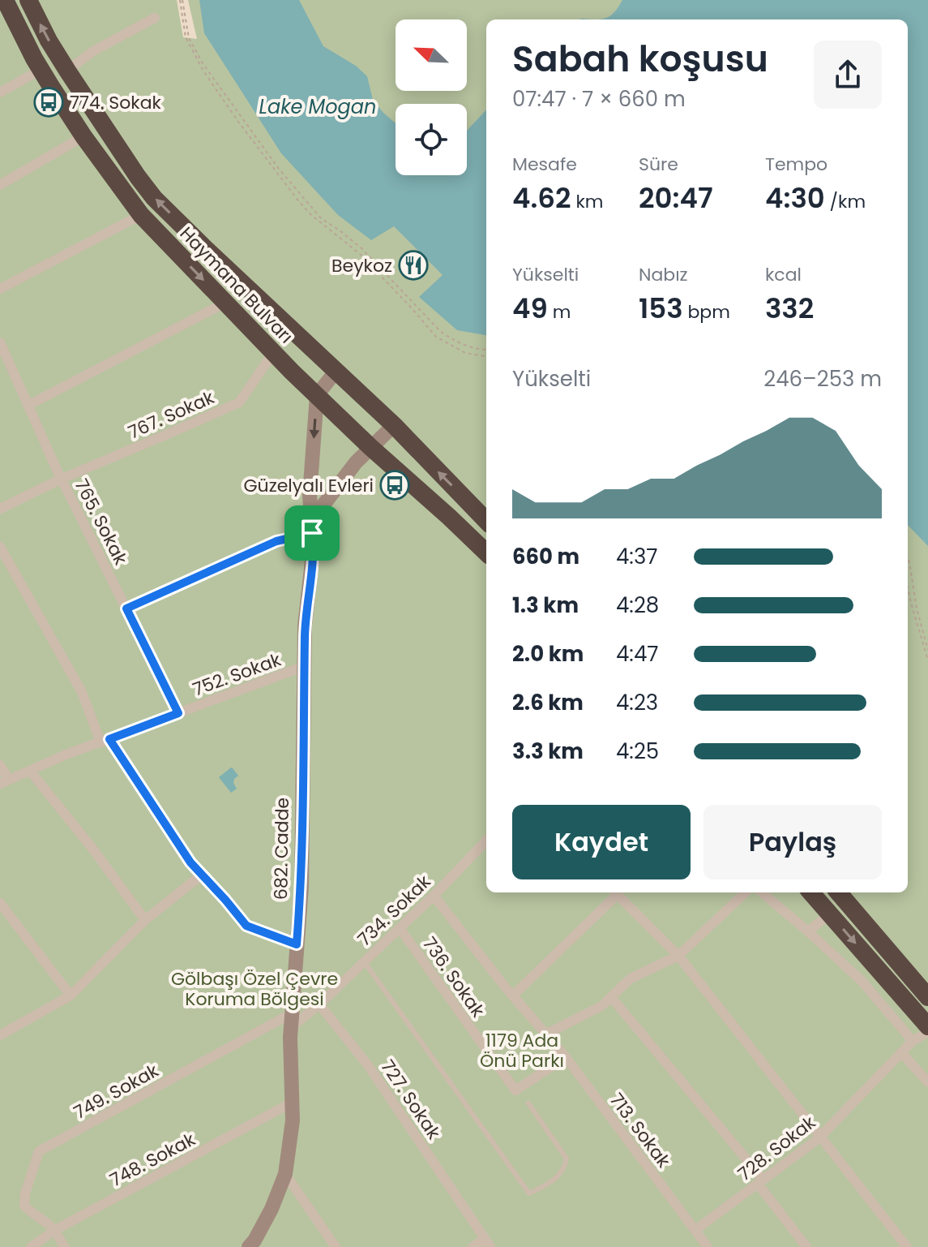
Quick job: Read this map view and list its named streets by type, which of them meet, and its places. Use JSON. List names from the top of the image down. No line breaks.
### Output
{"streets":{"highway":["Haymana Bulvarı"],"main road":["682. Cadde"],"street":["767. Sokak","765. Sokak","752. Sokak","734. Sokak","736. Sokak","749. Sokak","727. Sokak","713. Sokak","728. Sokak","748. Sokak"]},"crossings":[["Haymana Bulvarı","767. Sokak"],["Haymana Bulvarı","682. Cadde"],["767. Sokak","765. Sokak"],["765. Sokak","752. Sokak"],["752. Sokak","682. Cadde"],["682. Cadde","749. Sokak"],["682. Cadde","748. Sokak"],["734. Sokak","736. Sokak"],["734. Sokak","727. Sokak"],["734. Sokak","713. Sokak"],["736. Sokak","713. Sokak"],["749. Sokak","748. Sokak"],["713. Sokak","728. Sokak"]],"water":["Lake Mogan"],"parks":["Gölbaşı Özel Çevre Koruma Bölgesi","1179 Ada Önü Parkı"],"places":{"bus stop":["774. Sokak","Güzelyalı Evleri"],"restaurant":["Beykoz"]},"north":"top left","page":{"heading":["Sabah koşusu","07:47 · 7 × 660 m"],"stats":[["Mesafe","4.62 km"],["Süre","20:47"],["Tempo","4:30 /km"],["Yükselti","49 m"],["Nabız","153 bpm"],["kcal","332"]],"chart":["Yükselti","246–253 m"],"list":[{"name":"660 m","note":"4:37"},{"name":"1.3 km","note":"4:28"},{"name":"2.0 km","note":"4:47"},{"name":"2.6 km","note":"4:23"},{"name":"3.3 km","note":"4:25"}],"buttons":["Kaydet","Paylaş"]}}
